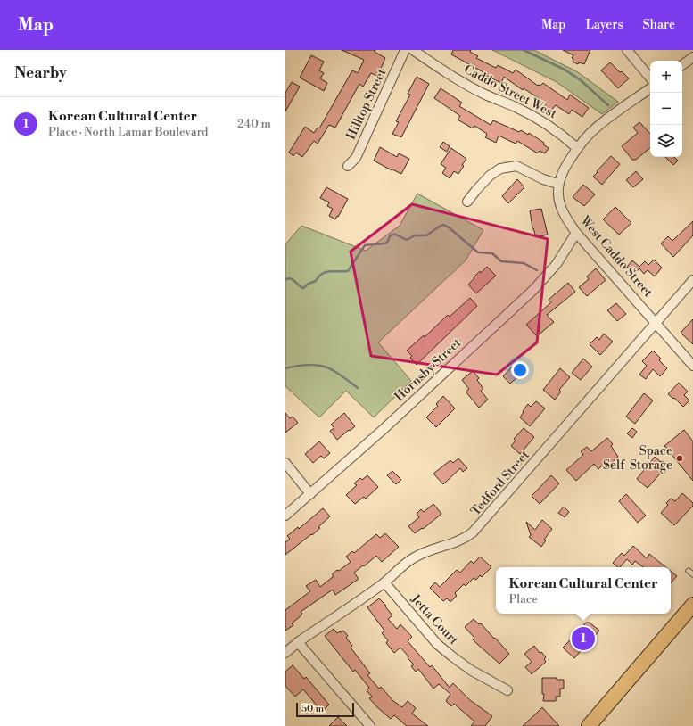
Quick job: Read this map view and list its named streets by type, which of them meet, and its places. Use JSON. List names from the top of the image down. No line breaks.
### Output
{"streets":{"street":["Caddo Street West","Hilltop Street","West Caddo Street","Hornsby Street","Tedford Street","Jetta Court"]},"crossings":[["West Caddo Street","Hornsby Street"],["West Caddo Street","Tedford Street"],["Tedford Street","Jetta Court"]],"places":["Space Self-Storage"],"scale_bar":"50 m","page":{"header":"Map","nav":["Map","Layers","Share"],"heading":"Nearby","map_buttons":["+","−"],"list":[{"mark":"1","name":"Korean Cultural Center","note":"Place · North Lamar Boulevard","value":"240 m"}],"popup":["Korean Cultural Center","Place"],"pins":"1","scale":"50 m"}}
